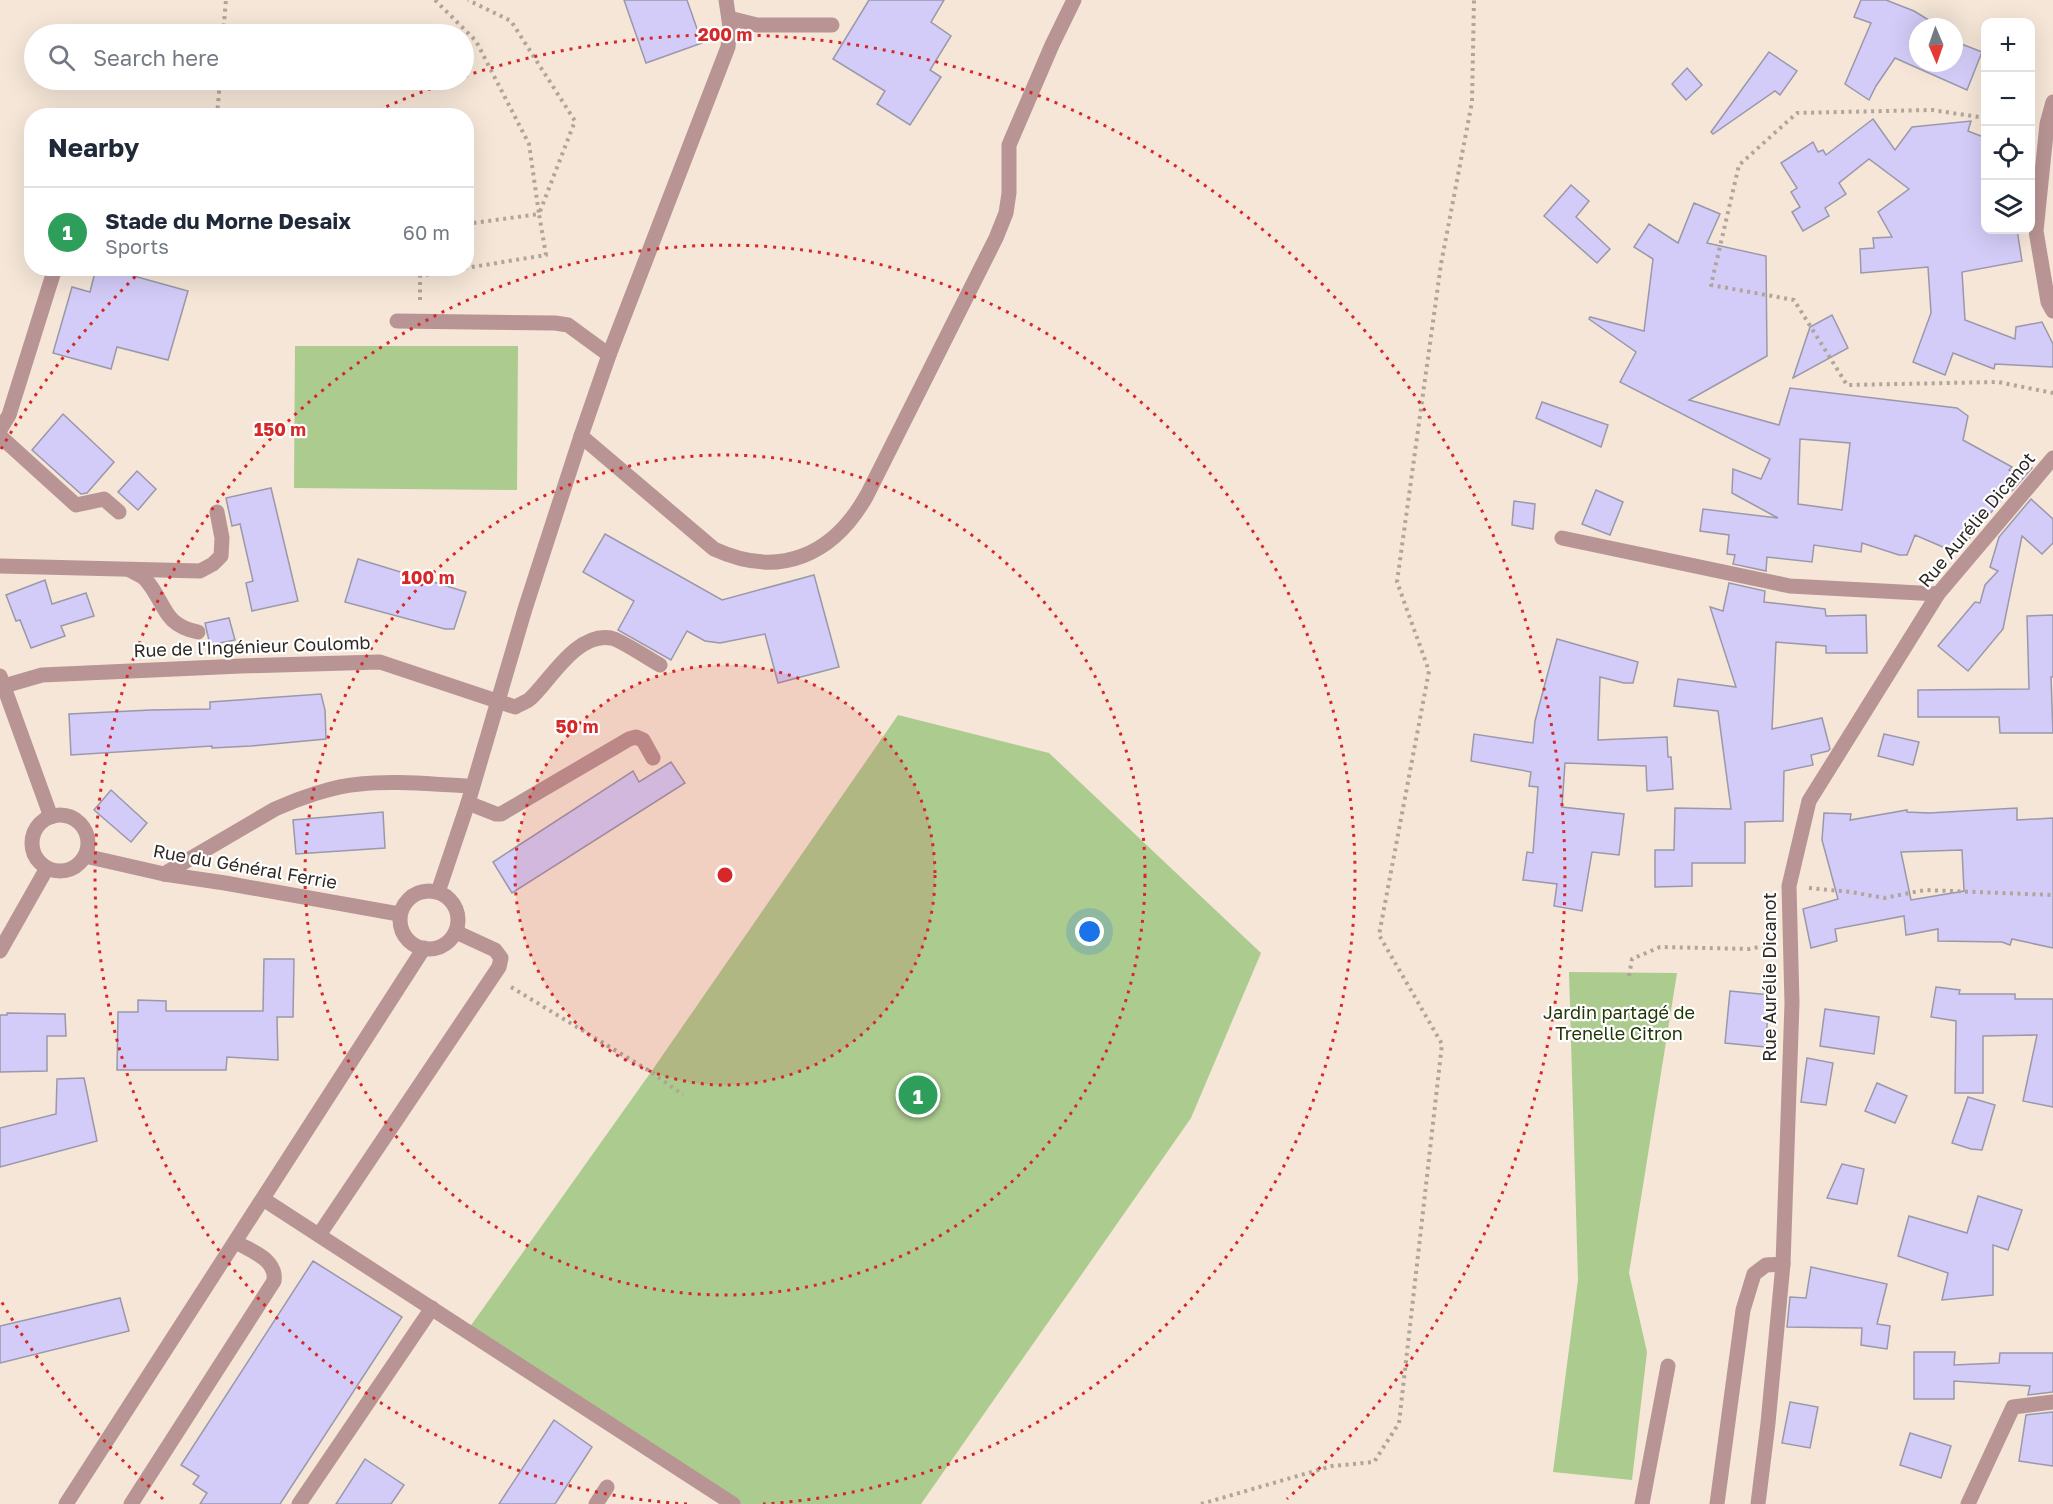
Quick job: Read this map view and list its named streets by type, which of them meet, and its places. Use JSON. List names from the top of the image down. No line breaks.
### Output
{"streets":{"street":["Rue Aurélie Dicanot","Rue de l'Ingénieur Coulomb","Rue du Général Ferrie"]},"parks":["Jardin partagé de Trenelle Citron"],"north":"bottom","page":{"map_buttons":["+","−"],"search":"Search here","heading":"Nearby","list":[{"mark":"1","name":"Stade du Morne Desaix","note":"Sports","value":"60 m"}],"pins":"1"},"rings":["200 m","150 m","100 m","50 m"]}
